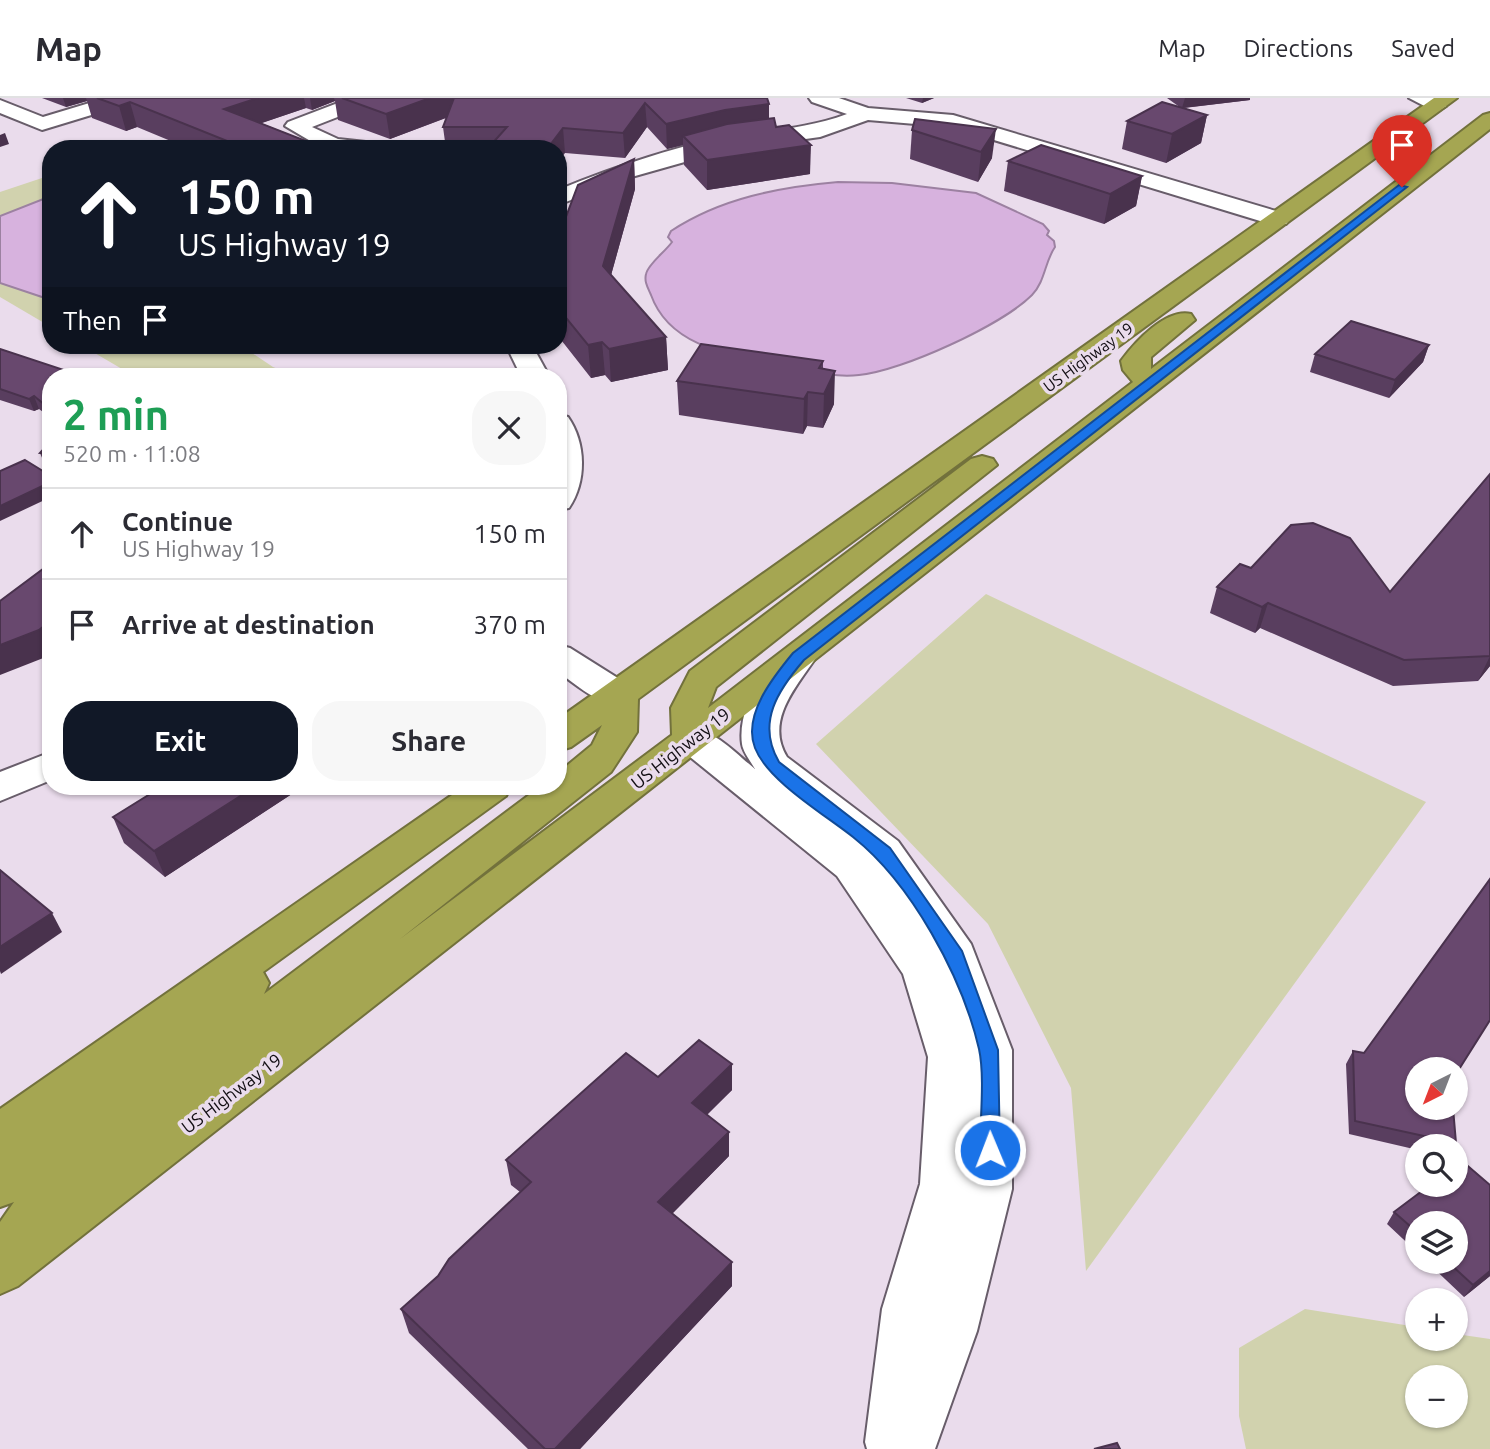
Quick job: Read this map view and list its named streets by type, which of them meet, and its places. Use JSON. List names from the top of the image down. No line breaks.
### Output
{"streets":{"highway":["US Highway 19"]},"north":"bottom left","page":{"header":"Map","nav":["Map","Directions","Saved"],"turn":["150 m","US Highway 19"],"then":"Then","heading":["2 min","520 m · 11:08"],"list":[{"name":"Continue","note":"US Highway 19","value":"150 m"},{"name":"Arrive at destination","value":"370 m"}],"buttons":["Exit","Share"],"map_buttons":["+","−"]}}
